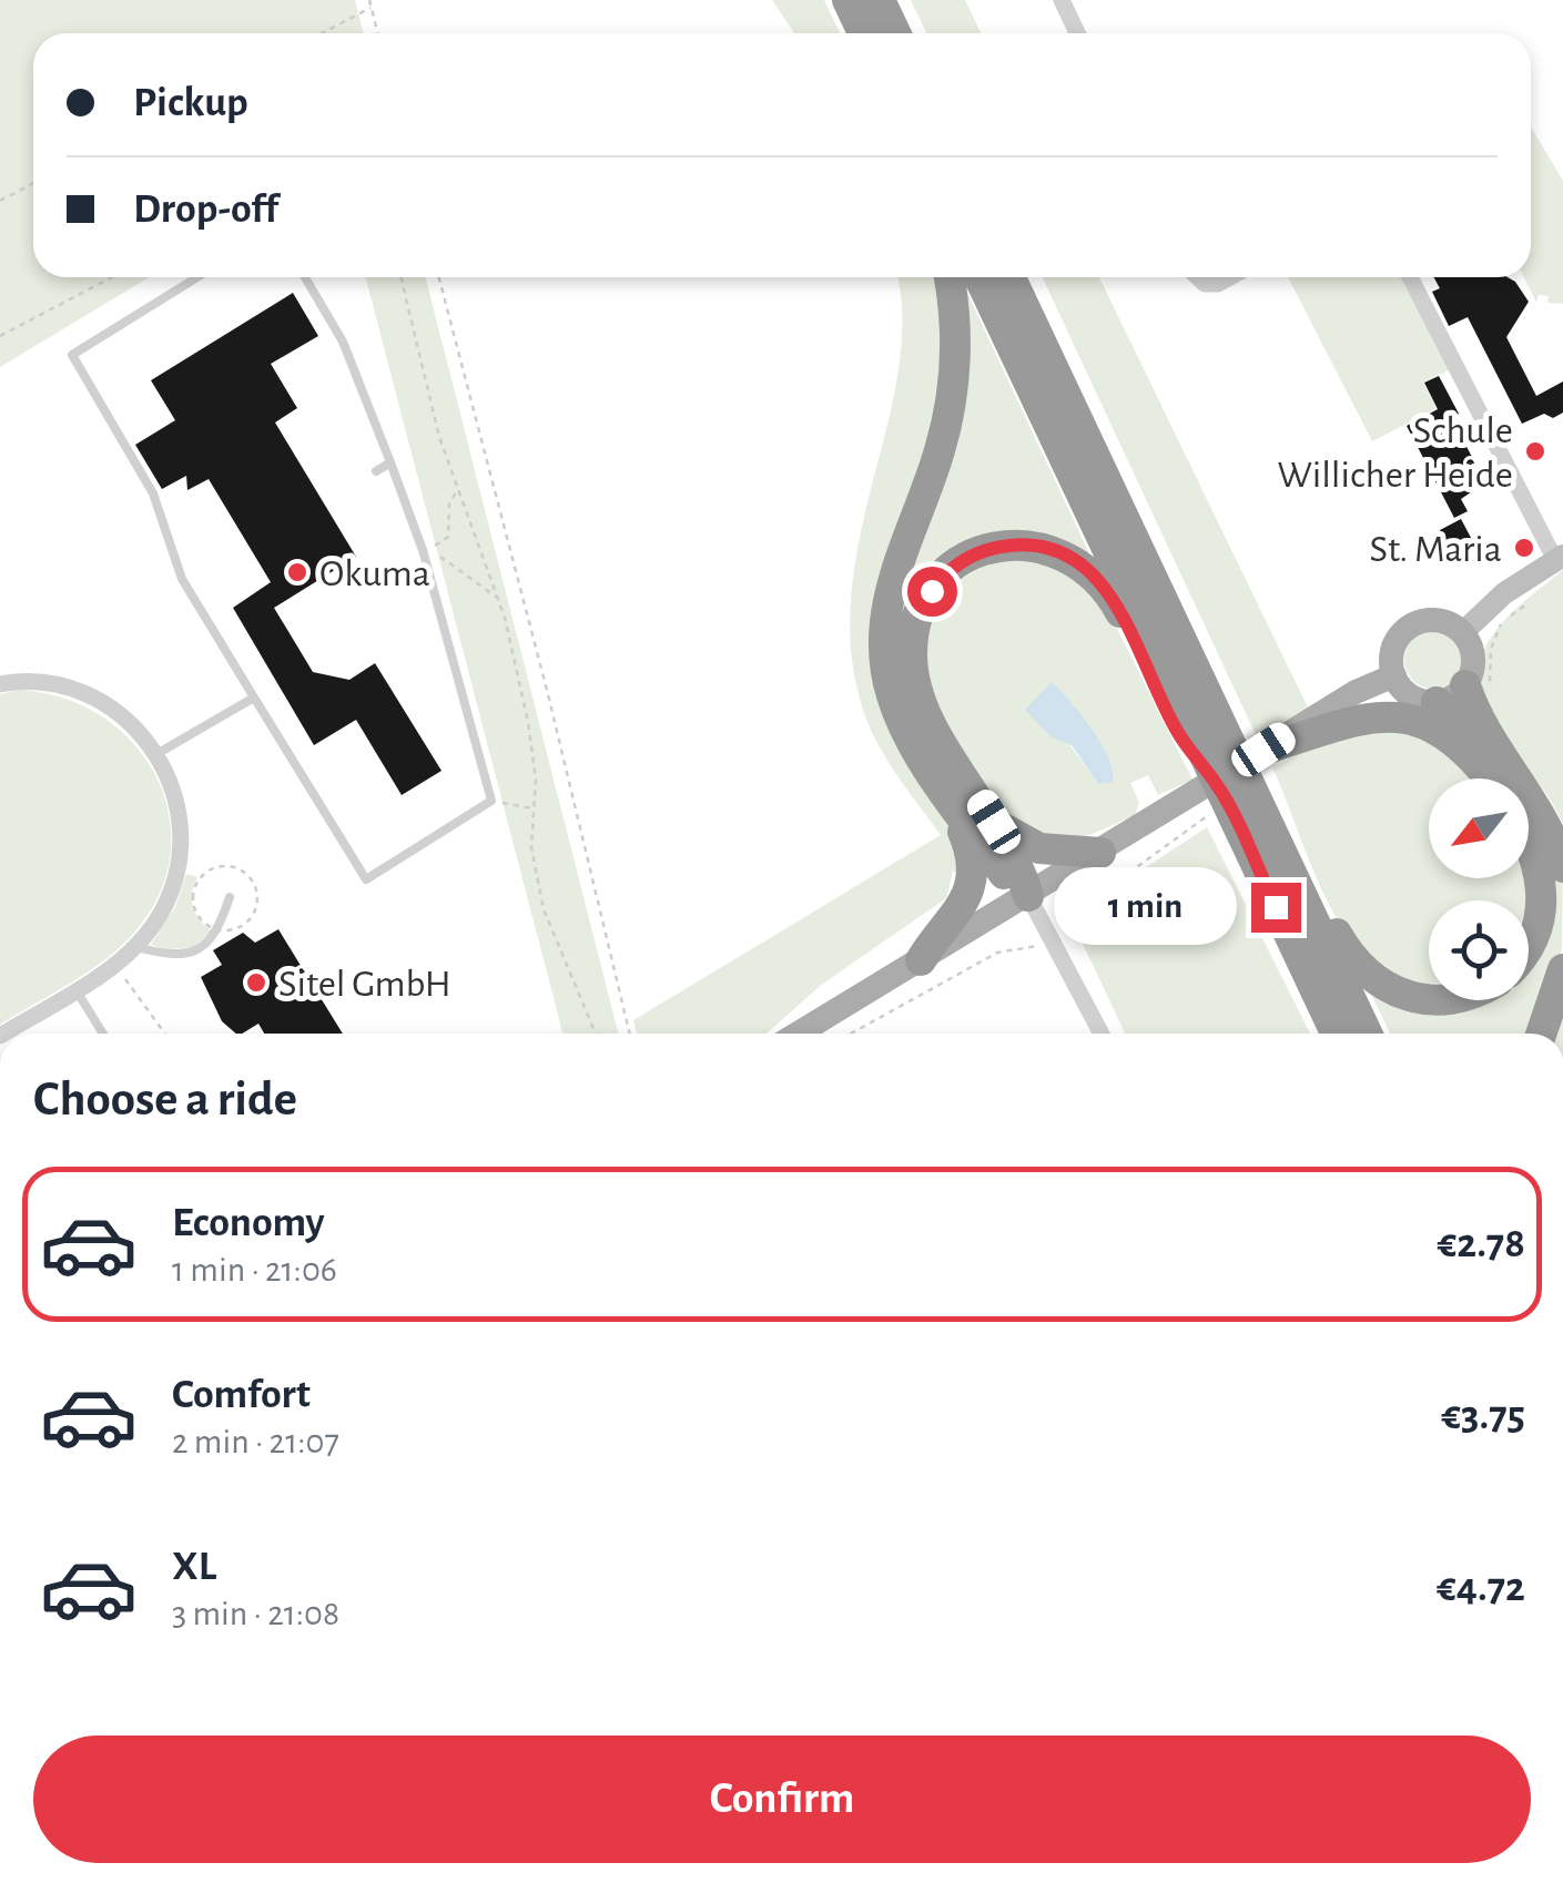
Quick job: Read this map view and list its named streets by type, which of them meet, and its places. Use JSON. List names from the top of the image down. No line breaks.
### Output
{"places":["Schule Willicher Heide","St. Maria","Okuma","Sitel GmbH"],"north":"bottom left","page":{"banner":["Pickup","Drop-off"],"bubble":"1 min","heading":"Choose a ride","list":[{"name":"Economy","note":"1 min · 21:06","value":"€2.78"},{"name":"Comfort","note":"2 min · 21:07","value":"€3.75"},{"name":"XL","note":"3 min · 21:08","value":"€4.72"}],"buttons":"Confirm"}}
